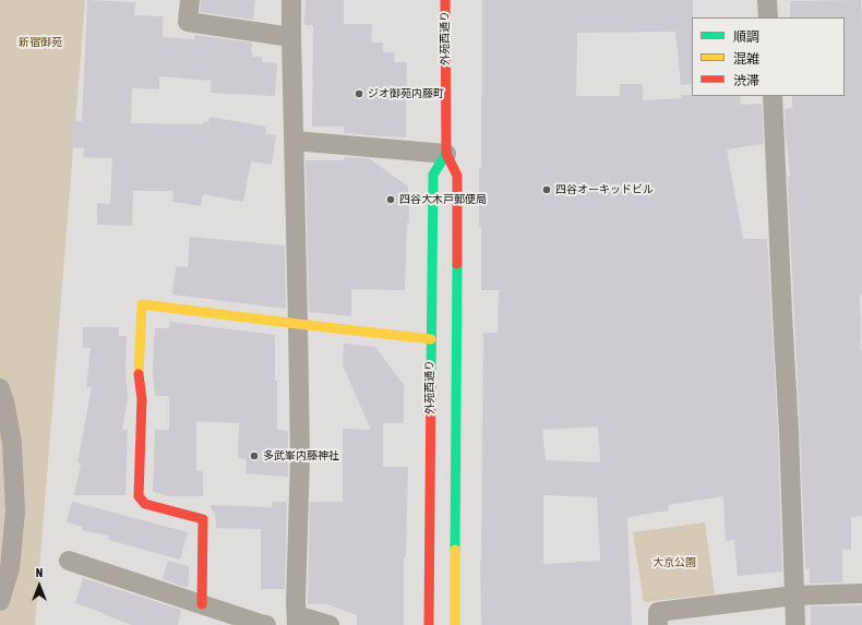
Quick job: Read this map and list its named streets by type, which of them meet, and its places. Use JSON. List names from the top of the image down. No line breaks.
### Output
{"streets":{"main road":["外苑西通り"]},"parks":["新宿御苑","大京公園"],"places":["ジオ御苑内藤町","四谷オーキッドビル","四谷大木戸郵便局","多武峯内藤神社"],"legend":["順調","混雑","渋滞"],"north":"top"}
